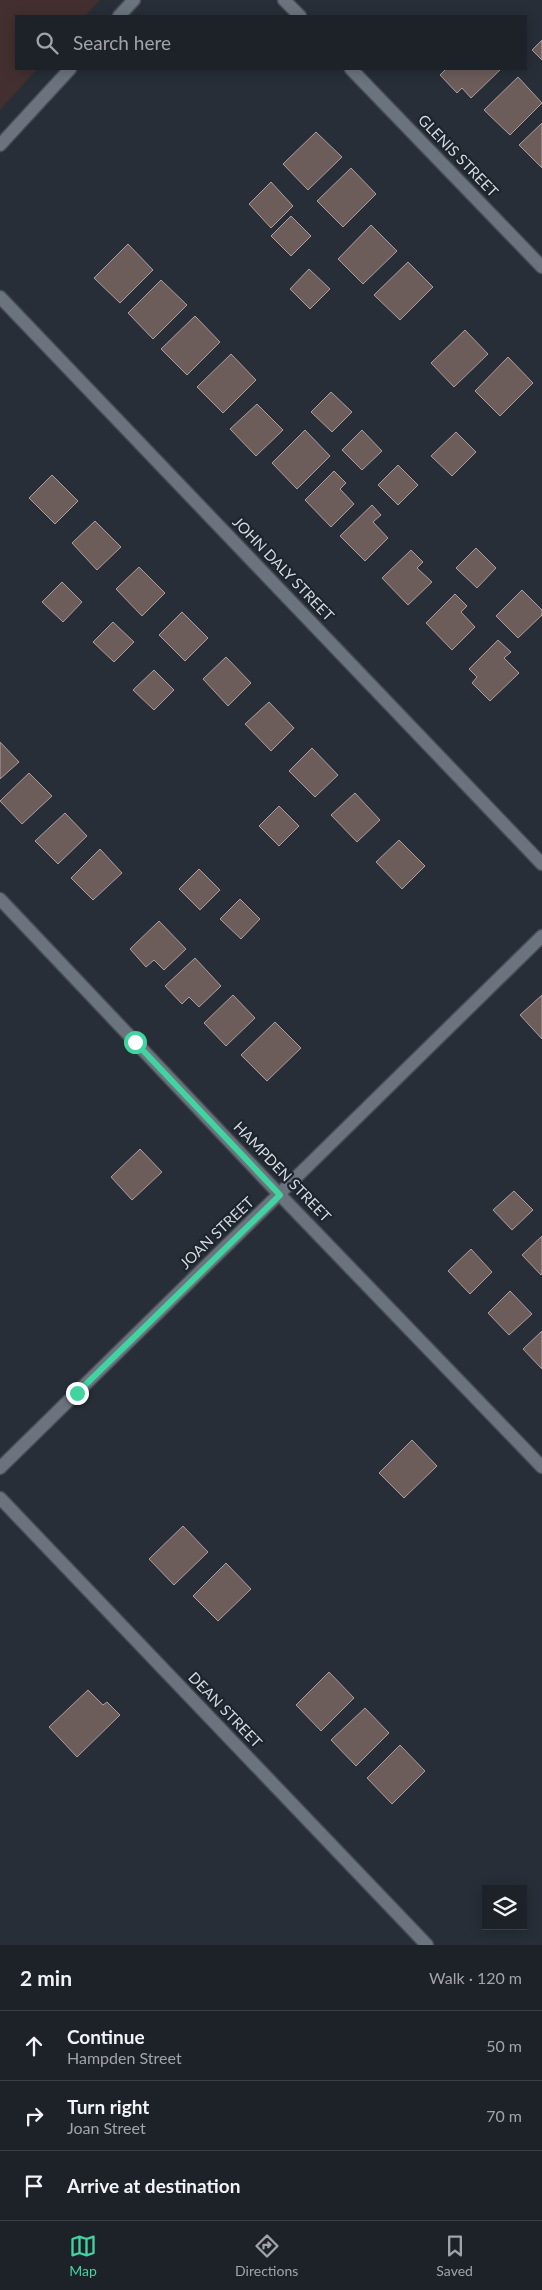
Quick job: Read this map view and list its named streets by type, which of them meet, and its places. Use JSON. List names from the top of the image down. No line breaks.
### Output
{"streets":{"street":["GLENIS STREET","JOHN DALY STREET","HAMPDEN STREET","JOAN STREET","DEAN STREET"]},"crossings":[["HAMPDEN STREET","JOAN STREET"]],"page":{"search":"Search here","heading":["2 min","Walk · 120 m"],"list":[["Continue","Hampden Street","50 m"],["Turn right","Joan Street","70 m"],"Arrive at destination"],"nav":["Map","Directions","Saved"]}}
